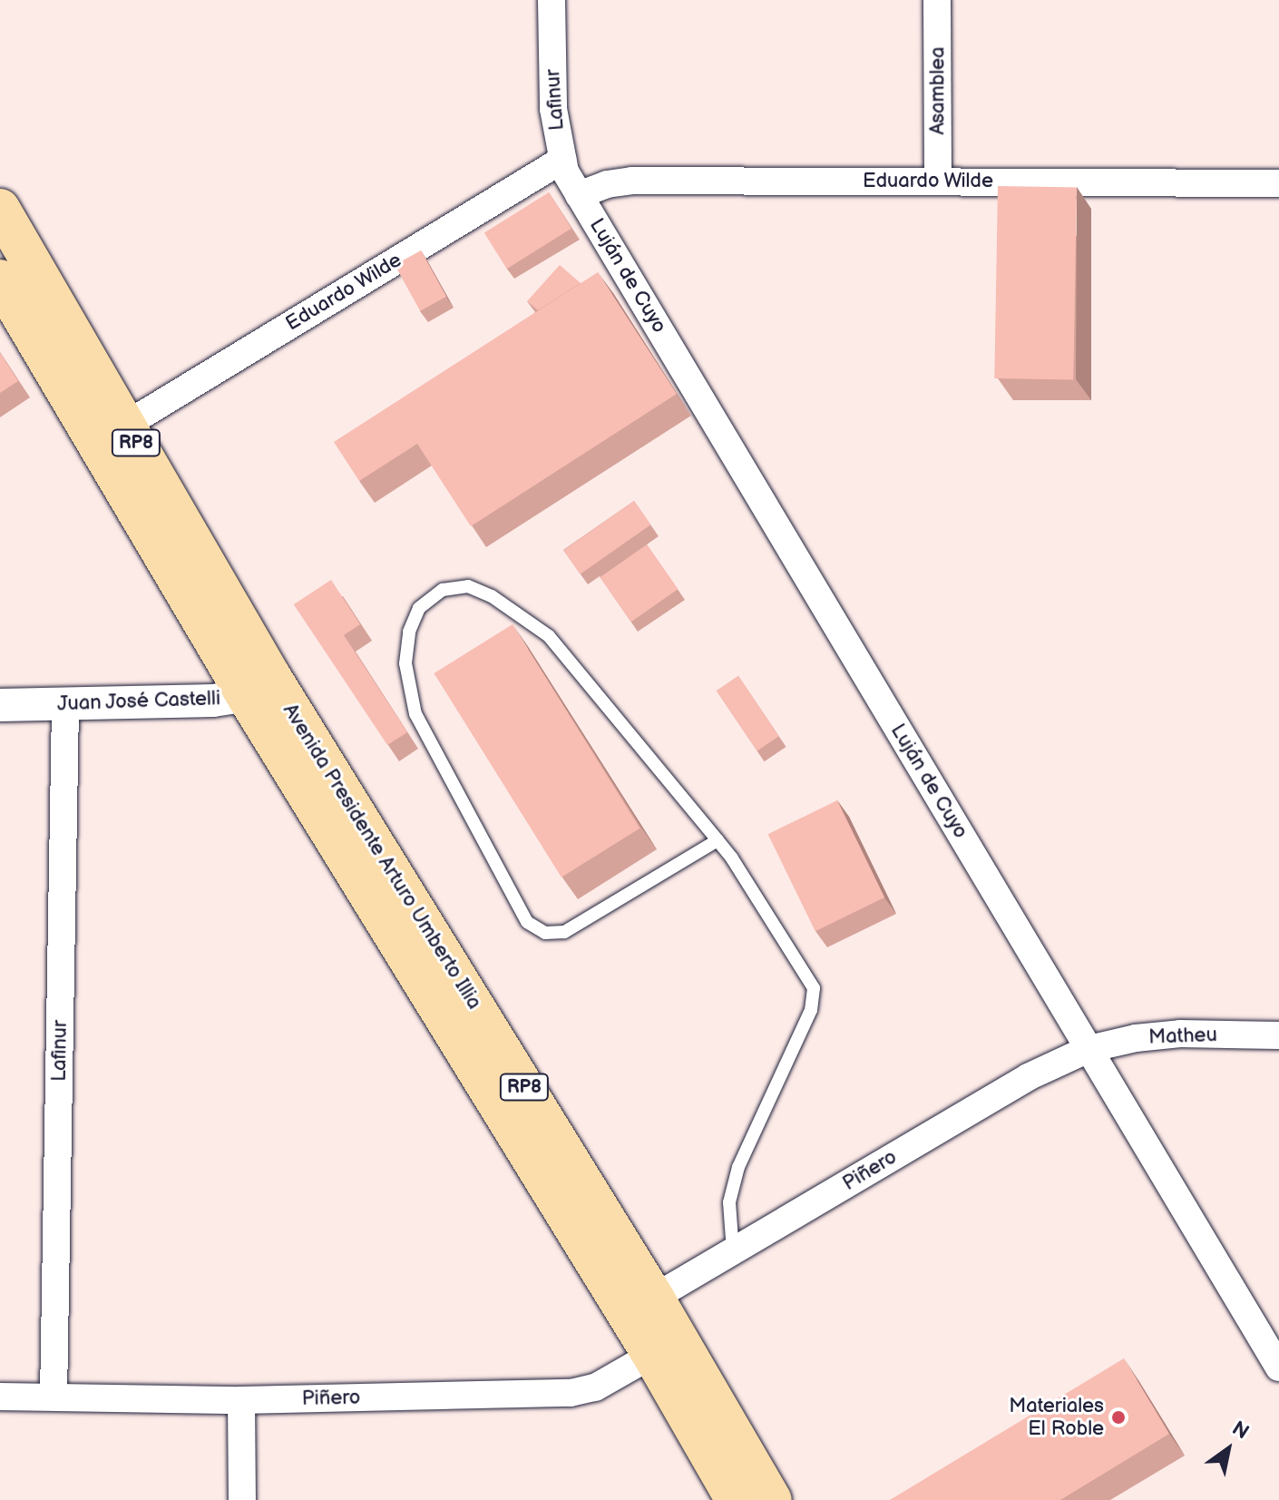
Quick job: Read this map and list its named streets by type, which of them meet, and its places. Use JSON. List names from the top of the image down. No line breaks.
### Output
{"streets":{"main road":["RP8","Avenida Presidente Arturo Umberto Illia"],"street":["Asamblea","Lafinur","Eduardo Wilde","Luján de Cuyo","Juan José Castelli","Matheu","Piñero"]},"crossings":[["Asamblea","Eduardo Wilde"],["Lafinur","Eduardo Wilde"],["Lafinur","Luján de Cuyo"],["Lafinur","Juan José Castelli"],["Lafinur","Piñero"],["Eduardo Wilde","Luján de Cuyo"],["Eduardo Wilde","Avenida Presidente Arturo Umberto Illia"],["Luján de Cuyo","Matheu"],["Luján de Cuyo","Piñero"],["Juan José Castelli","Avenida Presidente Arturo Umberto Illia"],["Avenida Presidente Arturo Umberto Illia","Piñero"],["Matheu","Piñero"]],"places":["Materiales El Roble"],"north":"top right"}
